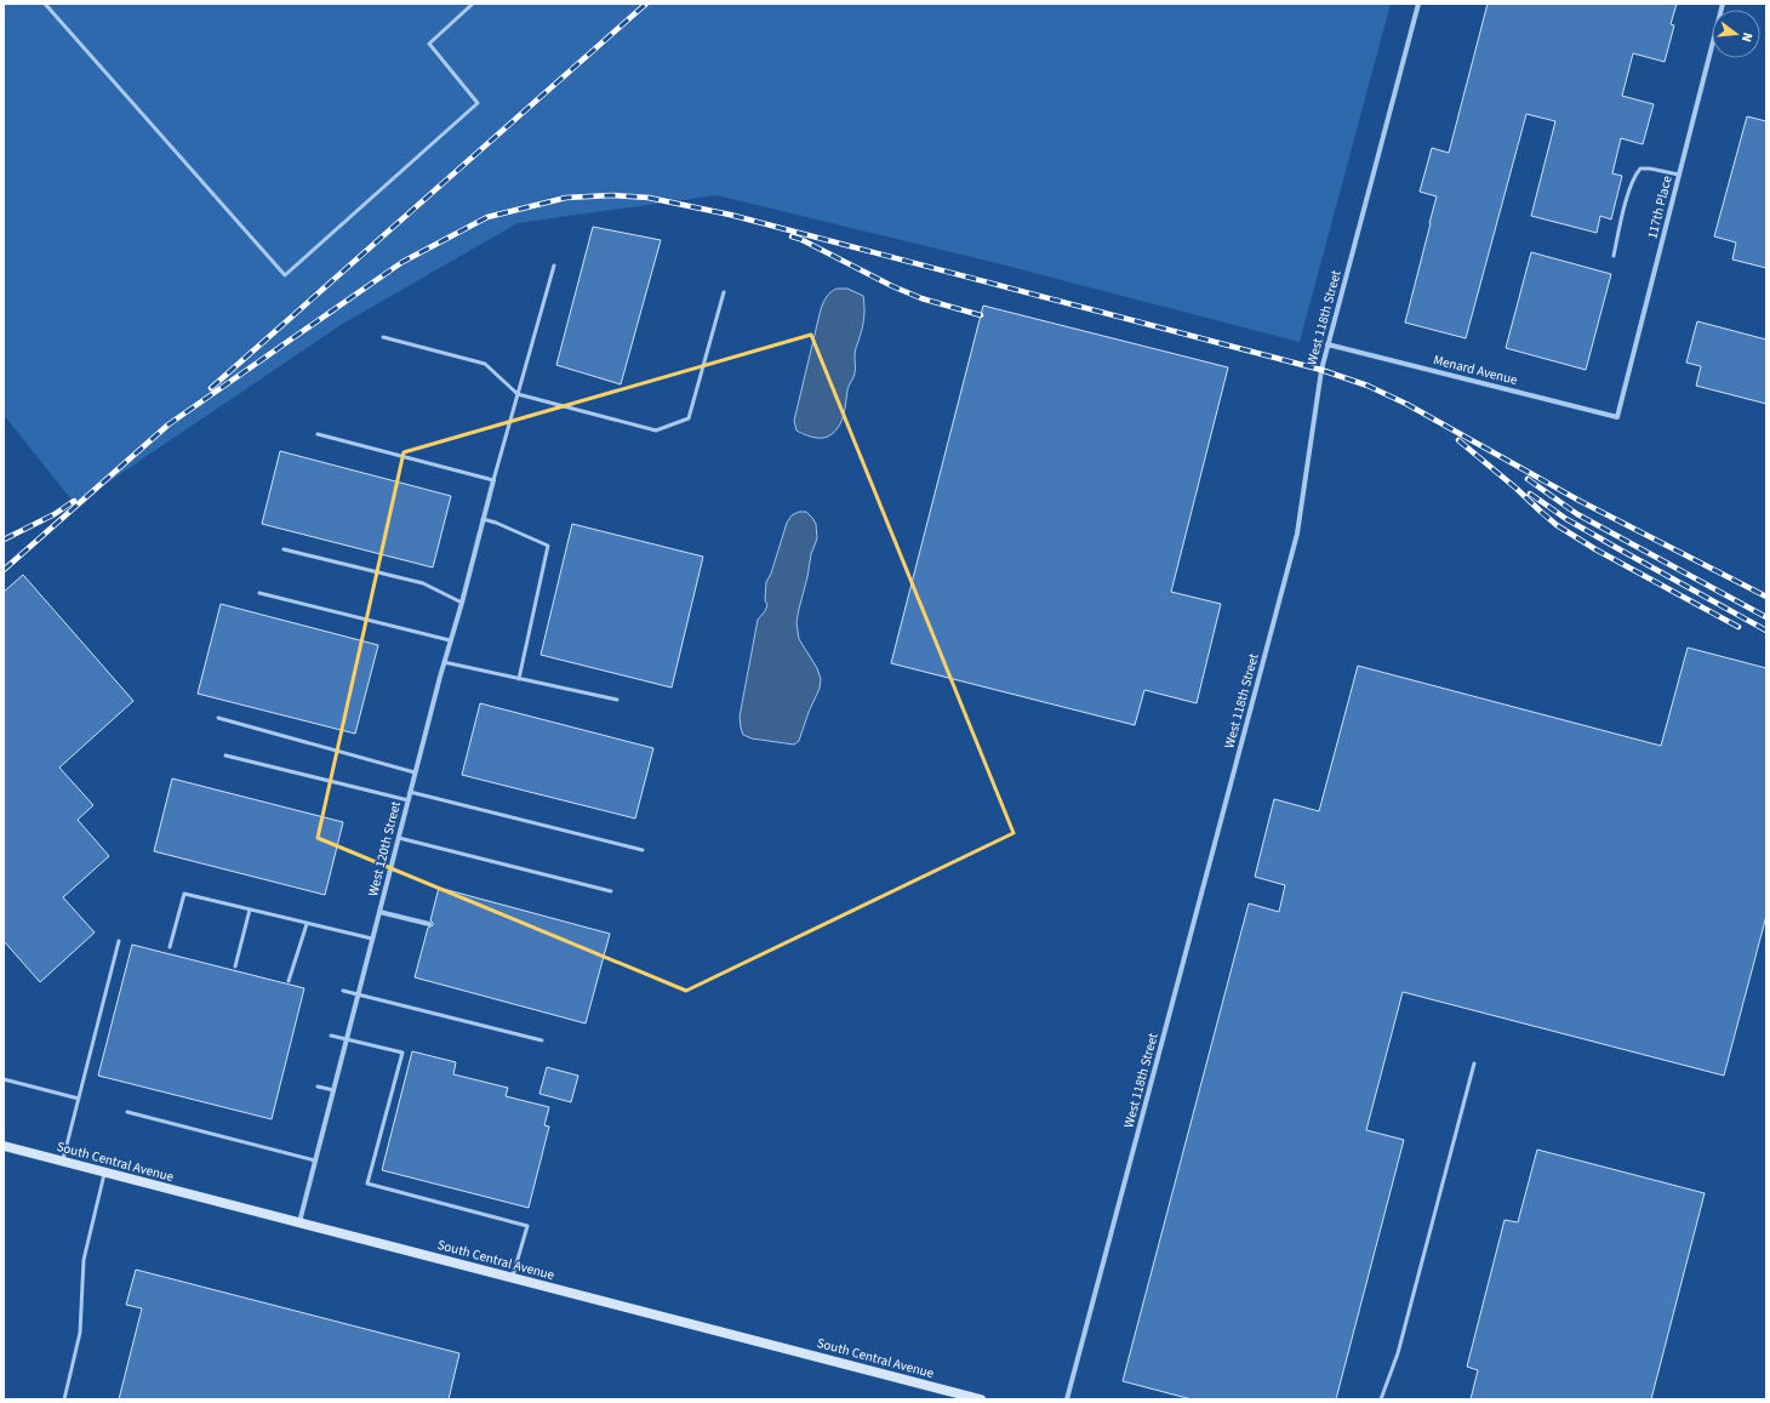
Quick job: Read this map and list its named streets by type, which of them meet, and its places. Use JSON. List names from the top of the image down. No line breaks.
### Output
{"streets":{"street":["117th Place","West 118th Street","Menard Avenue","West 120th Street","South Central Avenue"]},"crossings":[["117th Place","Menard Avenue"],["West 118th Street","Menard Avenue"],["West 120th Street","South Central Avenue"]],"north":"right"}
